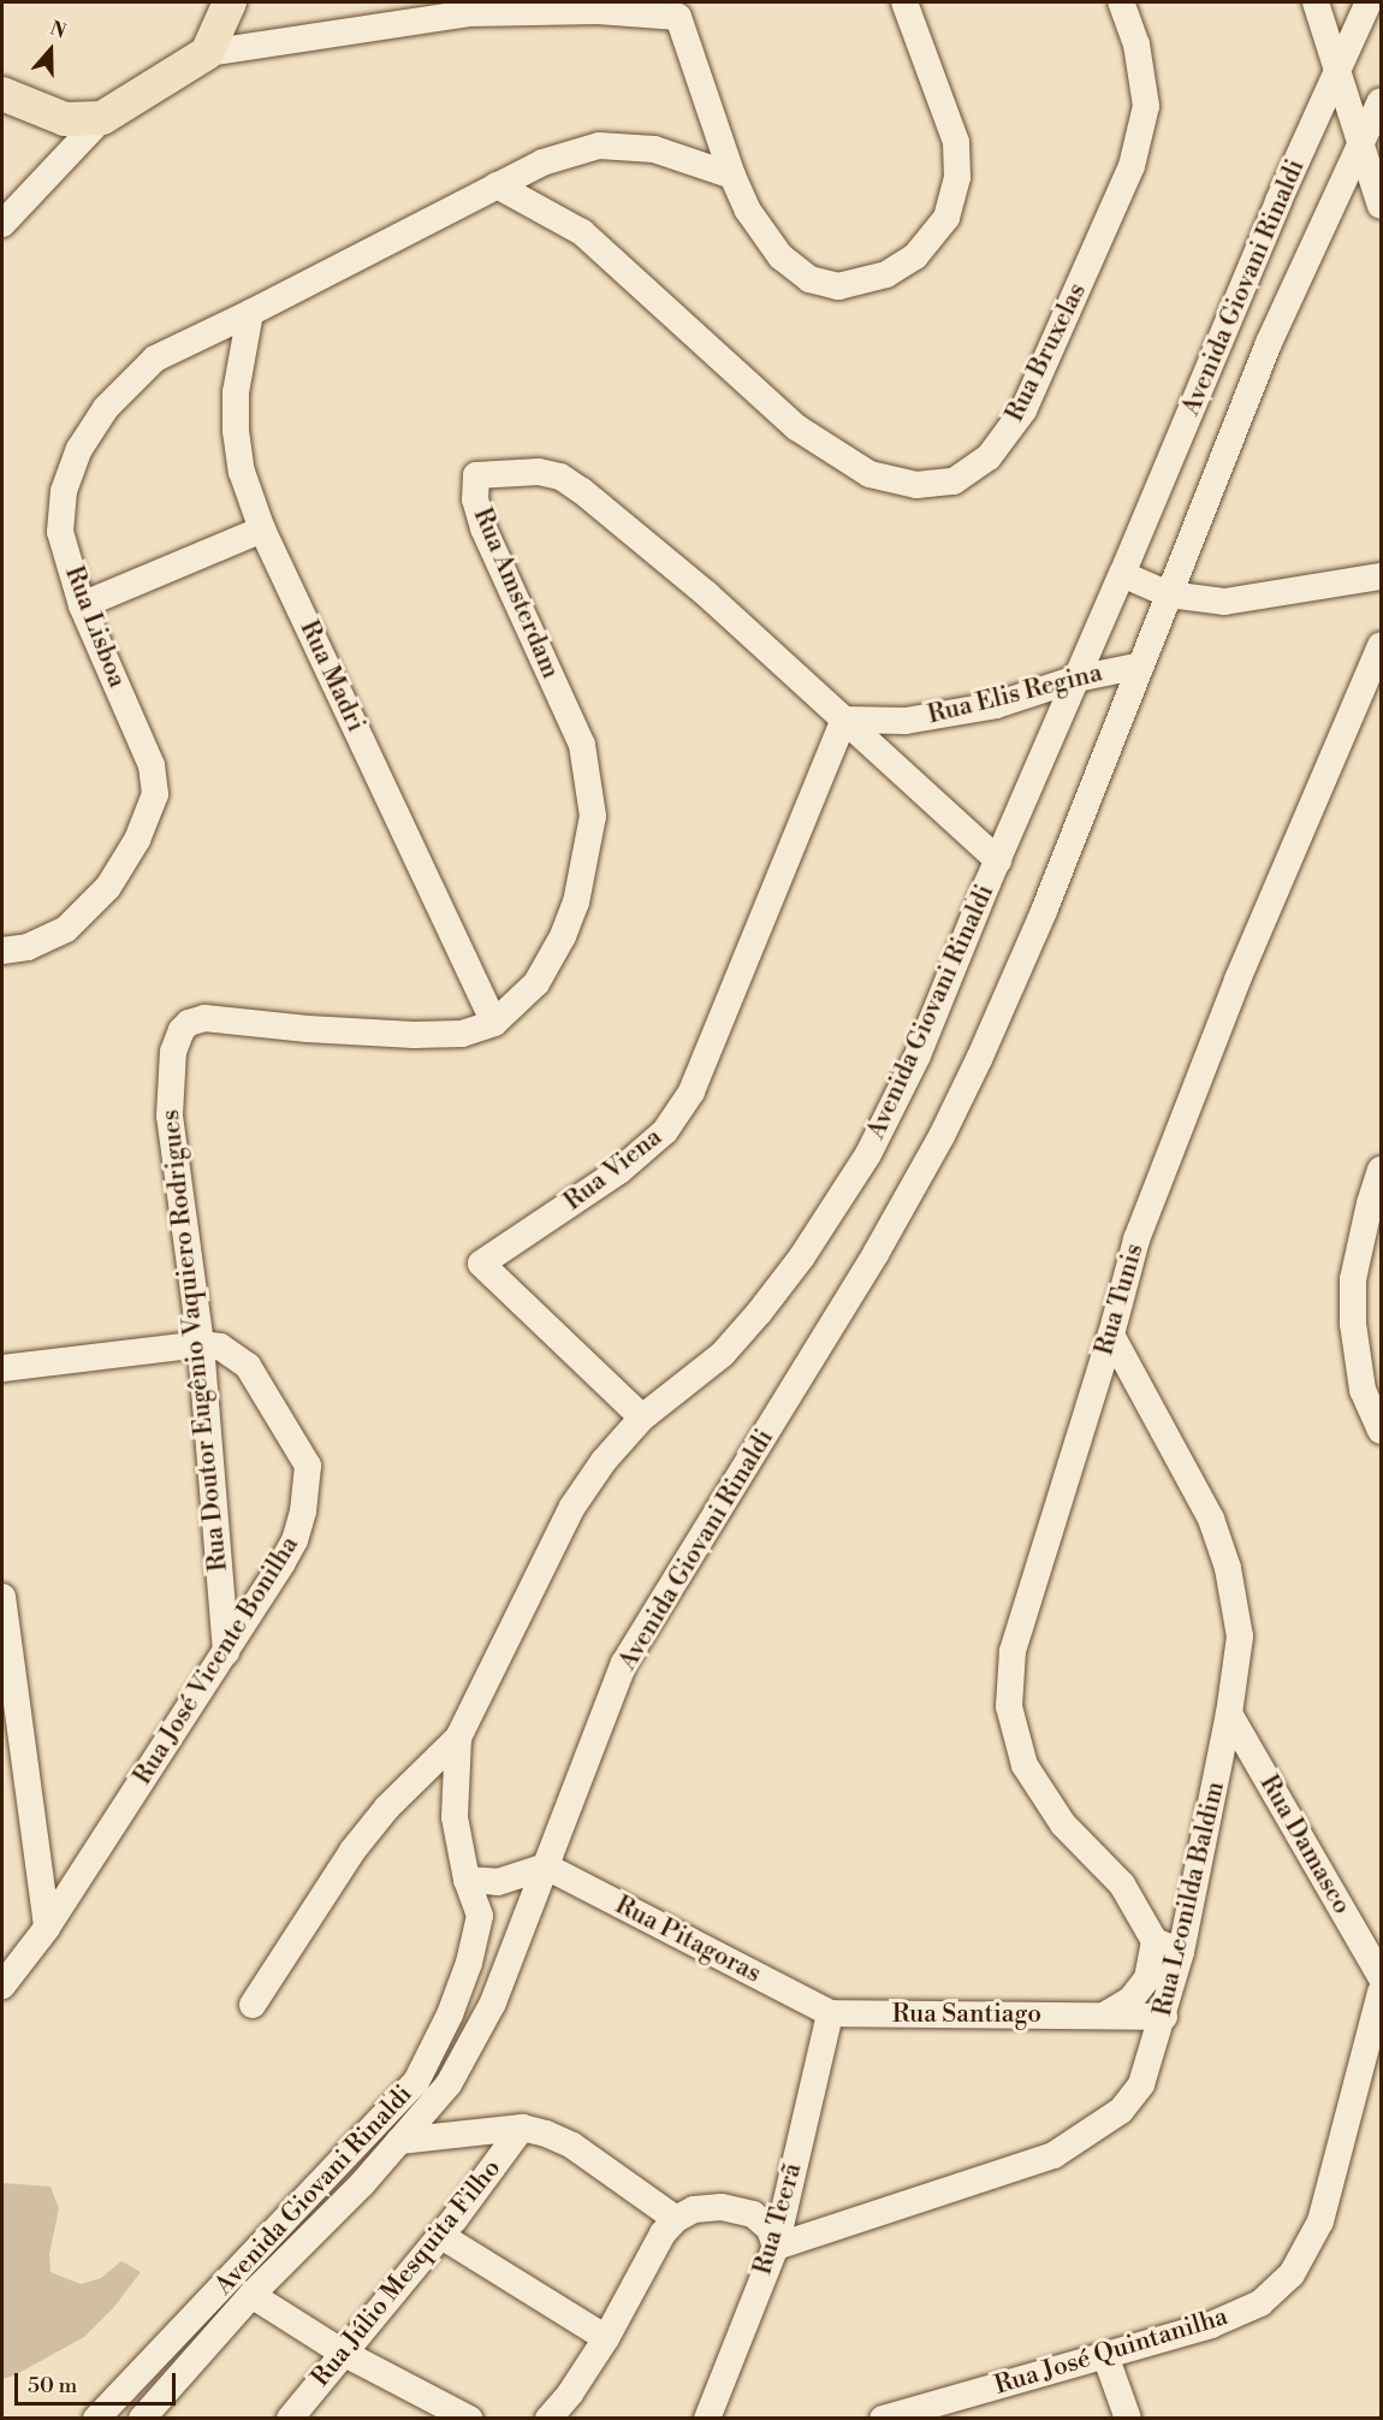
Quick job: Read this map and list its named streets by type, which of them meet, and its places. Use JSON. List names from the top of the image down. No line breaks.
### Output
{"streets":{"street":["Avenida Giovani Rinaldi","Rua Bruxelas","Rua Amsterdam","Rua Lisboa","Rua Madri","Rua Elis Regina","Rua Viena","Rua Tunis","Rua Doutor Eugênio Vaquiero Rodrigues","Rua José Vicente Bonilha","Rua Damasco","Rua Leonilda Baldim","Rua Pitagoras","Rua Santiago","Rua Teerã","Rua Júlio Mesquita Filho","Rua José Quintanilha"]},"crossings":[["Avenida Giovani Rinaldi","Rua Amsterdam"],["Avenida Giovani Rinaldi","Rua Elis Regina"],["Avenida Giovani Rinaldi","Rua Viena"],["Avenida Giovani Rinaldi","Rua Pitagoras"],["Rua Bruxelas","Rua Lisboa"],["Rua Amsterdam","Rua Madri"],["Rua Amsterdam","Rua Elis Regina"],["Rua Amsterdam","Rua Viena"],["Rua Amsterdam","Rua Doutor Eugênio Vaquiero Rodrigues"],["Rua Lisboa","Rua Madri"],["Rua Elis Regina","Rua Viena"],["Rua Tunis","Rua Leonilda Baldim"],["Rua Doutor Eugênio Vaquiero Rodrigues","Rua José Vicente Bonilha"],["Rua Damasco","Rua Leonilda Baldim"],["Rua Leonilda Baldim","Rua Teerã"],["Rua Pitagoras","Rua Santiago"],["Rua Pitagoras","Rua Teerã"],["Rua Santiago","Rua Teerã"]],"scale_bar":"50 m","north":"top"}
